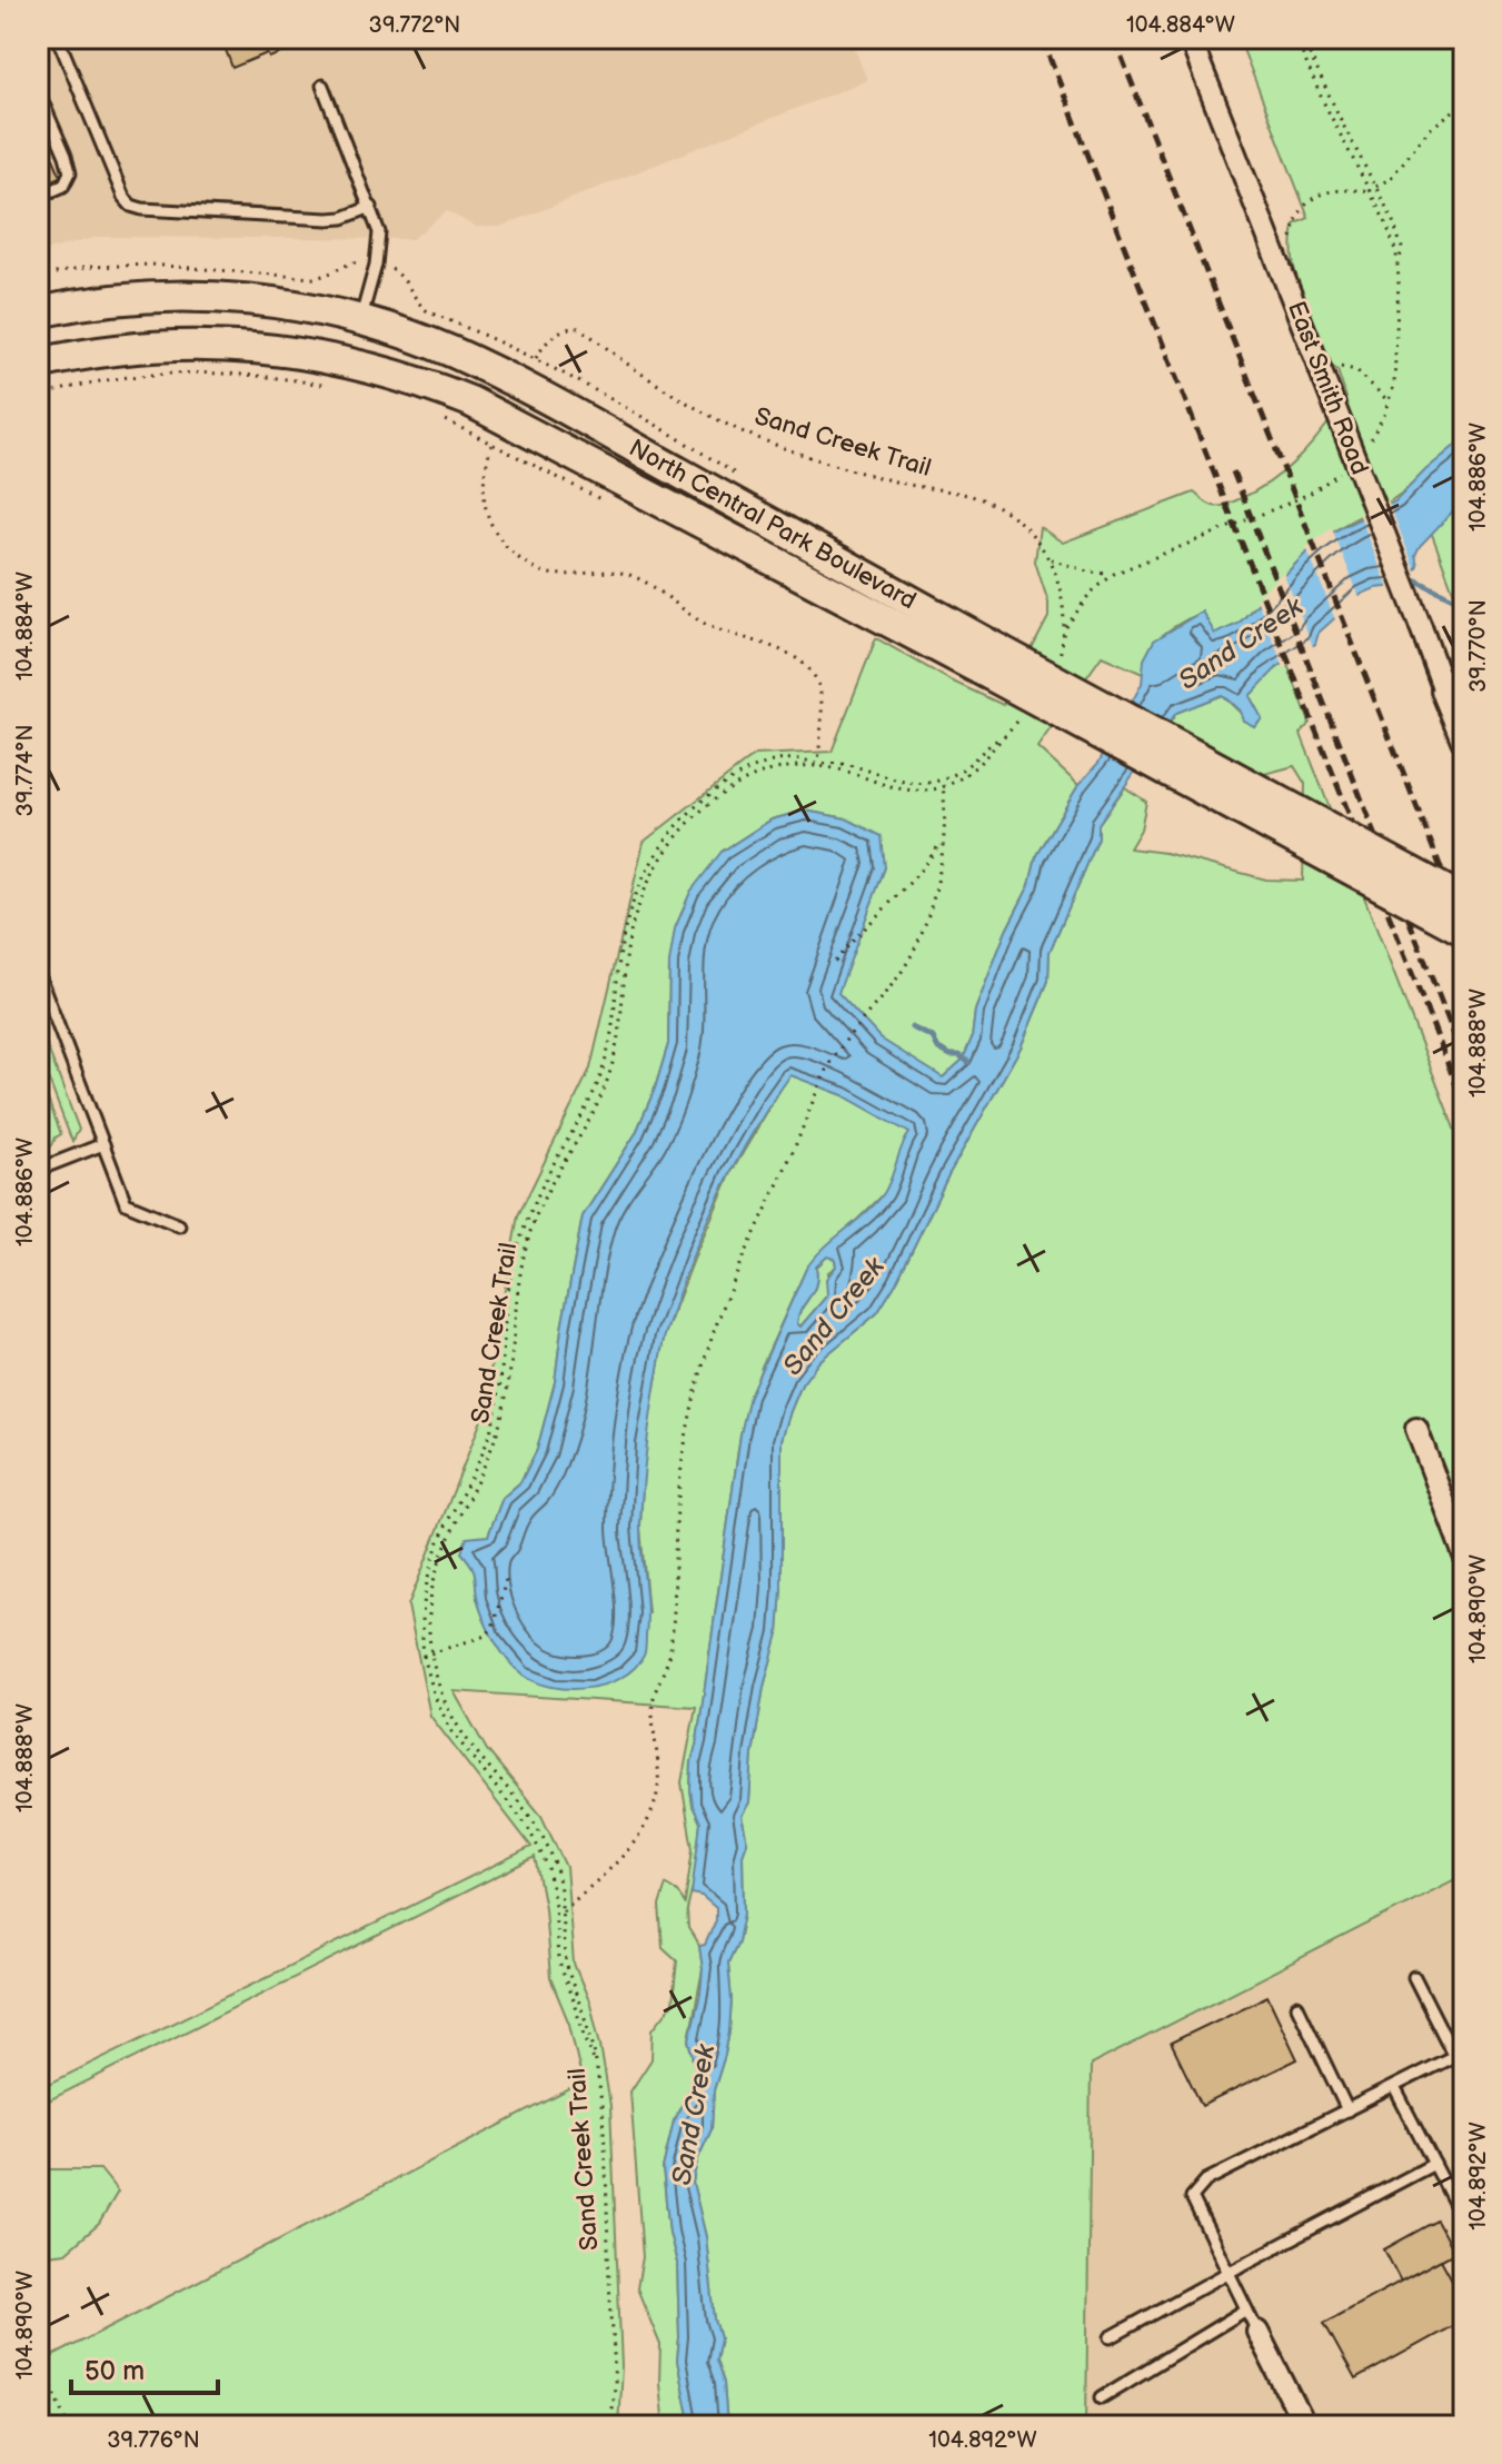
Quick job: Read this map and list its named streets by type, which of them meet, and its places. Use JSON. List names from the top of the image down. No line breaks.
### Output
{"streets":{"main road":["North Central Park Boulevard"],"street":["East Smith Road"],"path":["Sand Creek Trail"]},"water":["Sand Creek"],"scale_bar":"50 m","coordinates":["39.772°N","104.884°W","104.886°W","39.770°N","39.774°N","104.888°W","104.890°W","104.892°W","39.776°N"]}
